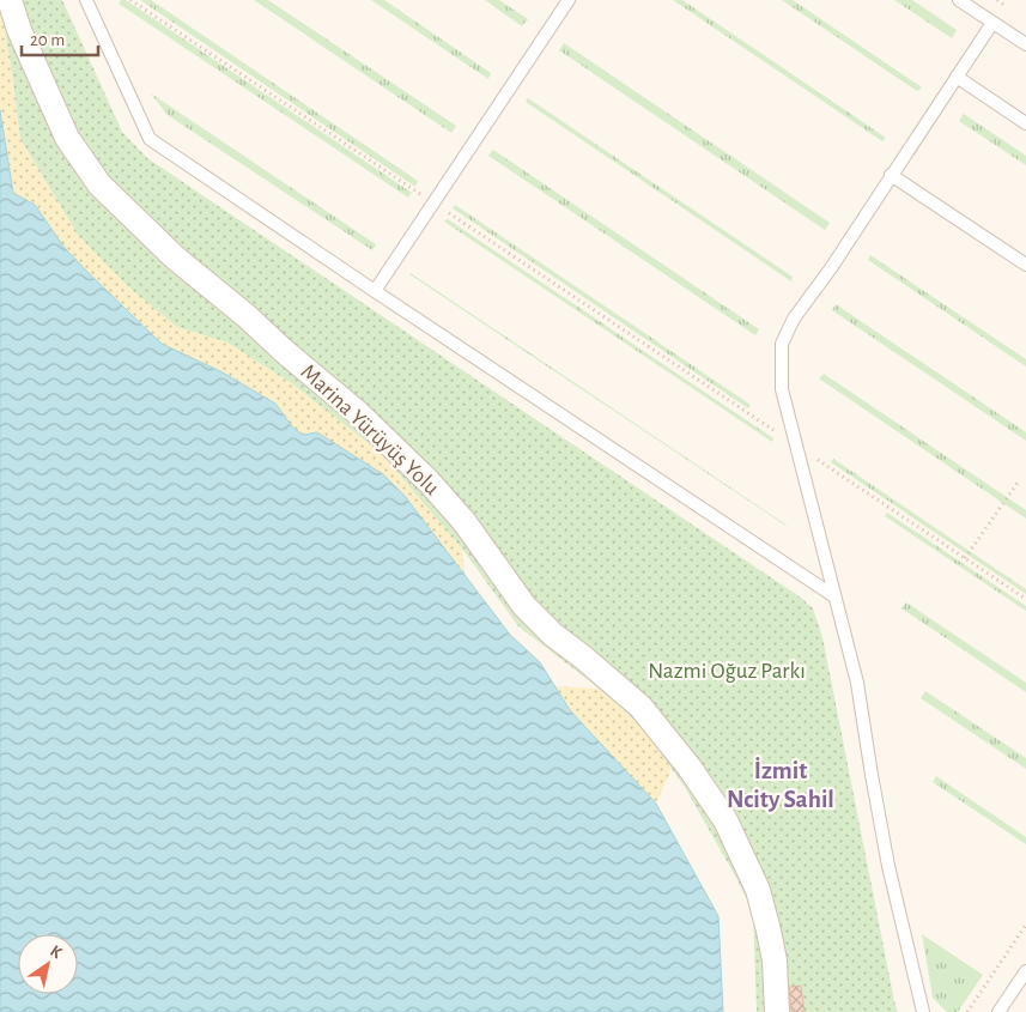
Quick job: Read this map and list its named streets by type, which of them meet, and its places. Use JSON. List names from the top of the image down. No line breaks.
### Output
{"streets":{"street":["Marina Yürüyüş Yolu"]},"districts":["İzmit Ncity Sahil"],"parks":["Nazmi Oğuz Parkı"],"scale_bar":"20 m","north":"top right"}
